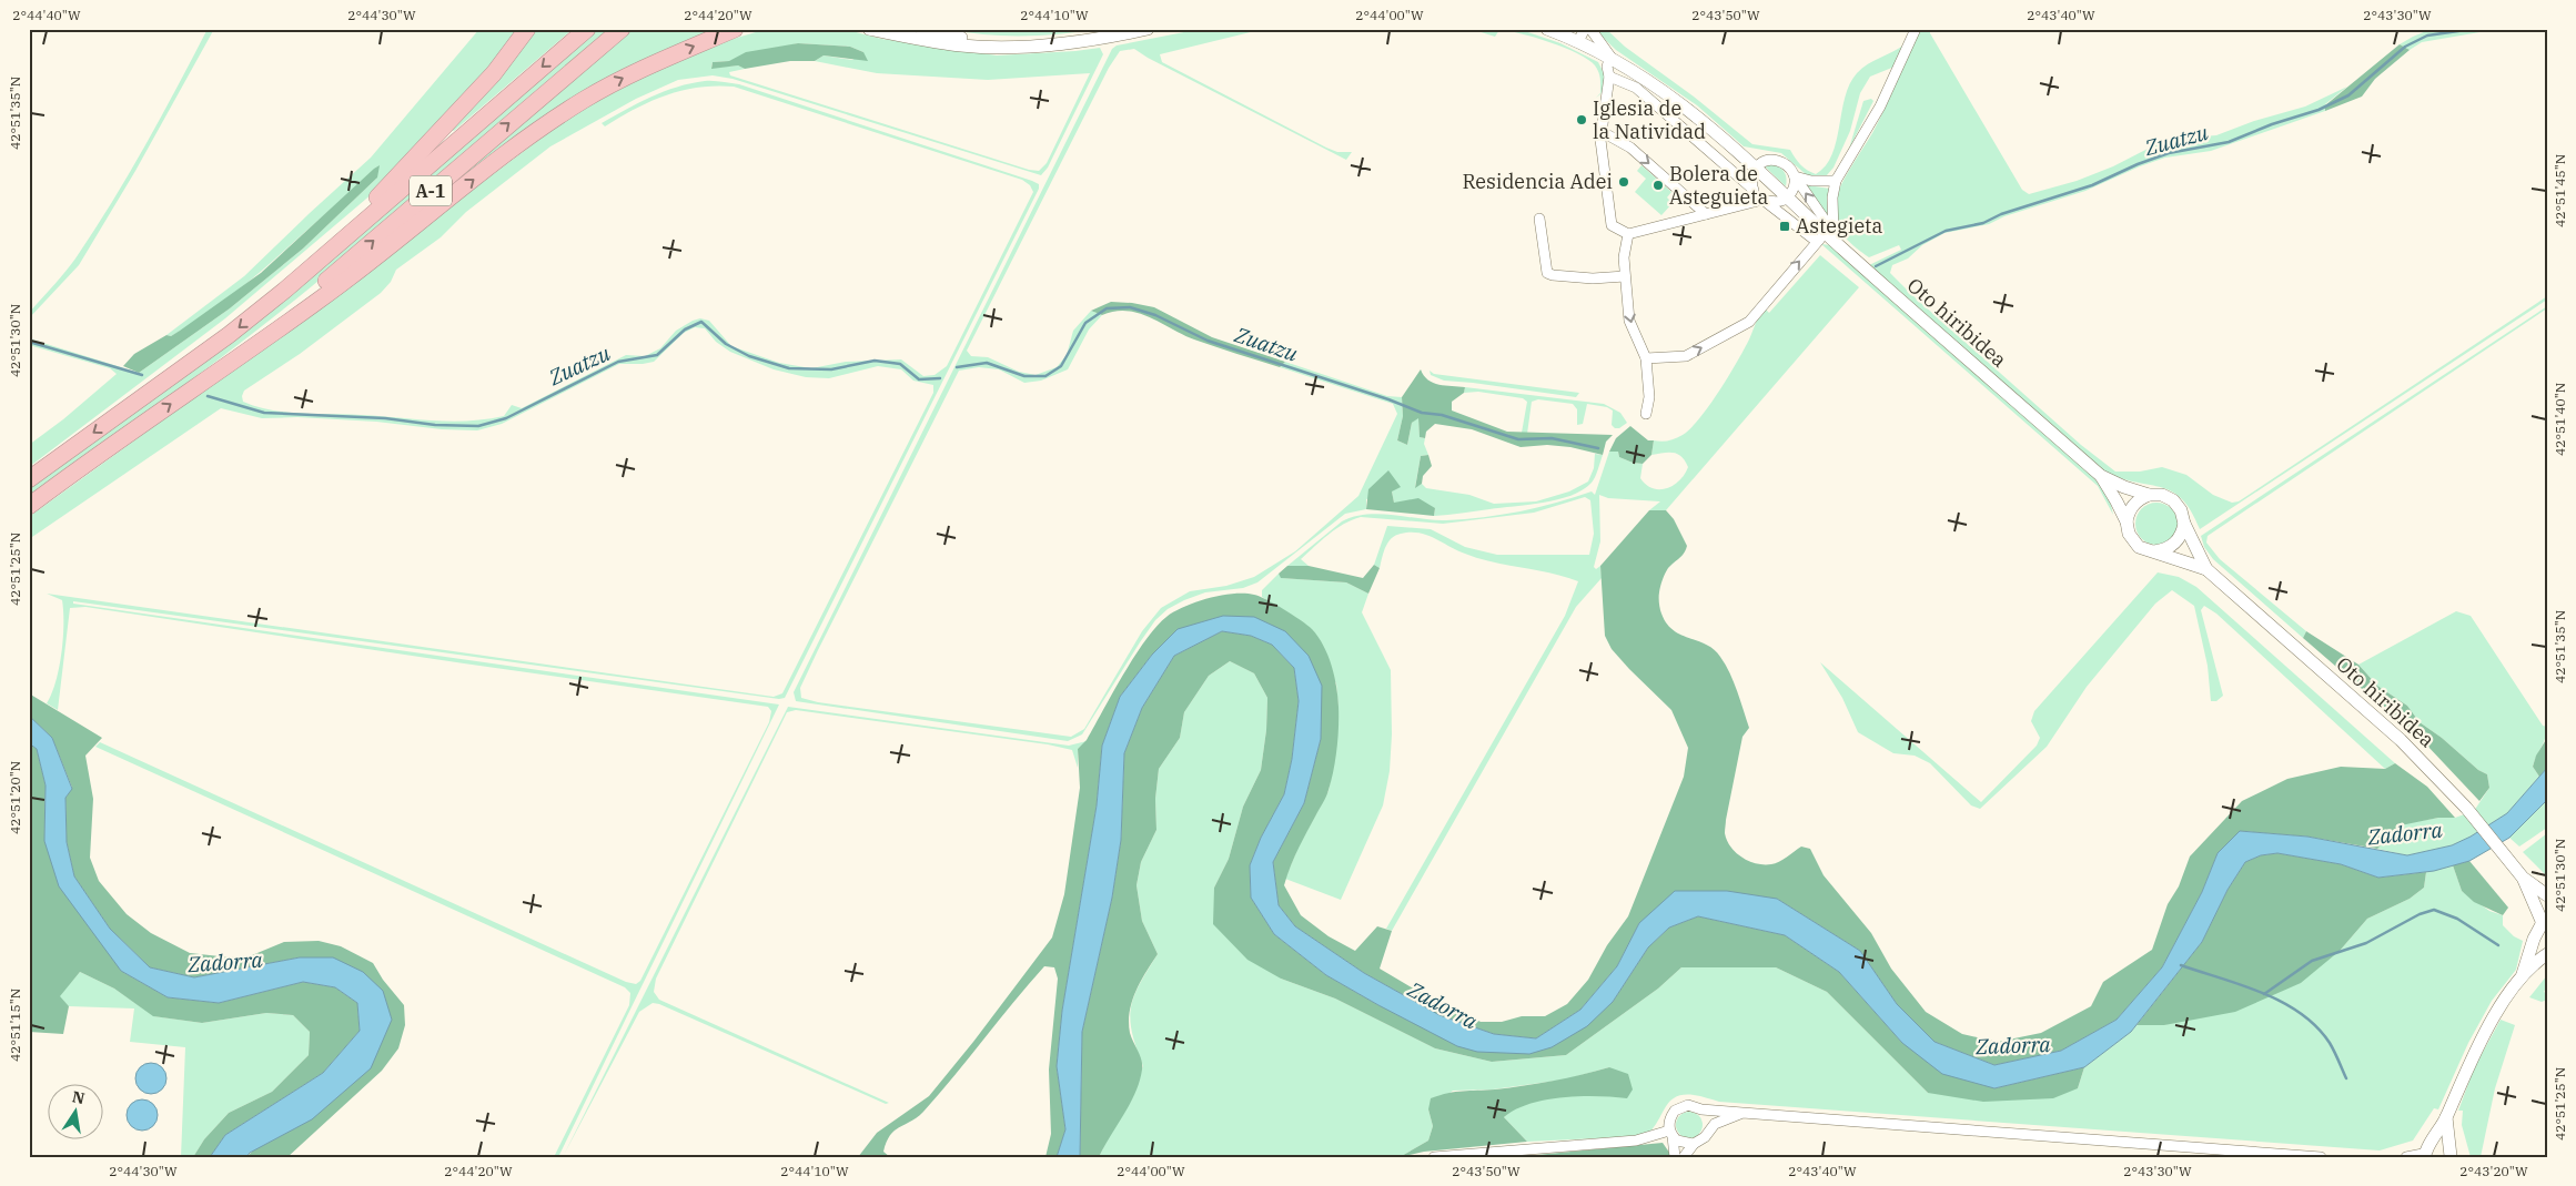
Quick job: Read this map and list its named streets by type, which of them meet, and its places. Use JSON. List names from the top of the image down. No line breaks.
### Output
{"streets":{"highway":["A-1"],"street":["Oto hiribidea"]},"water":["Zuatzu","Zadorra"],"places":{"other":["Iglesia de la Natividad","Residencia Adei","Bolera de Asteguieta"],"transit":["Astegieta"]},"north":"top","coordinates":["2°44'40\"W","2°44'30\"W","2°44'20\"W","2°44'10\"W","2°44'00\"W","2°43'50\"W","2°43'40\"W","2°43'30\"W","42°51'35\"N","42°51'45\"N","42°51'30\"N","42°51'40\"N","42°51'25\"N","42°51'20\"N","42°51'15\"N","2°43'20\"W"]}
